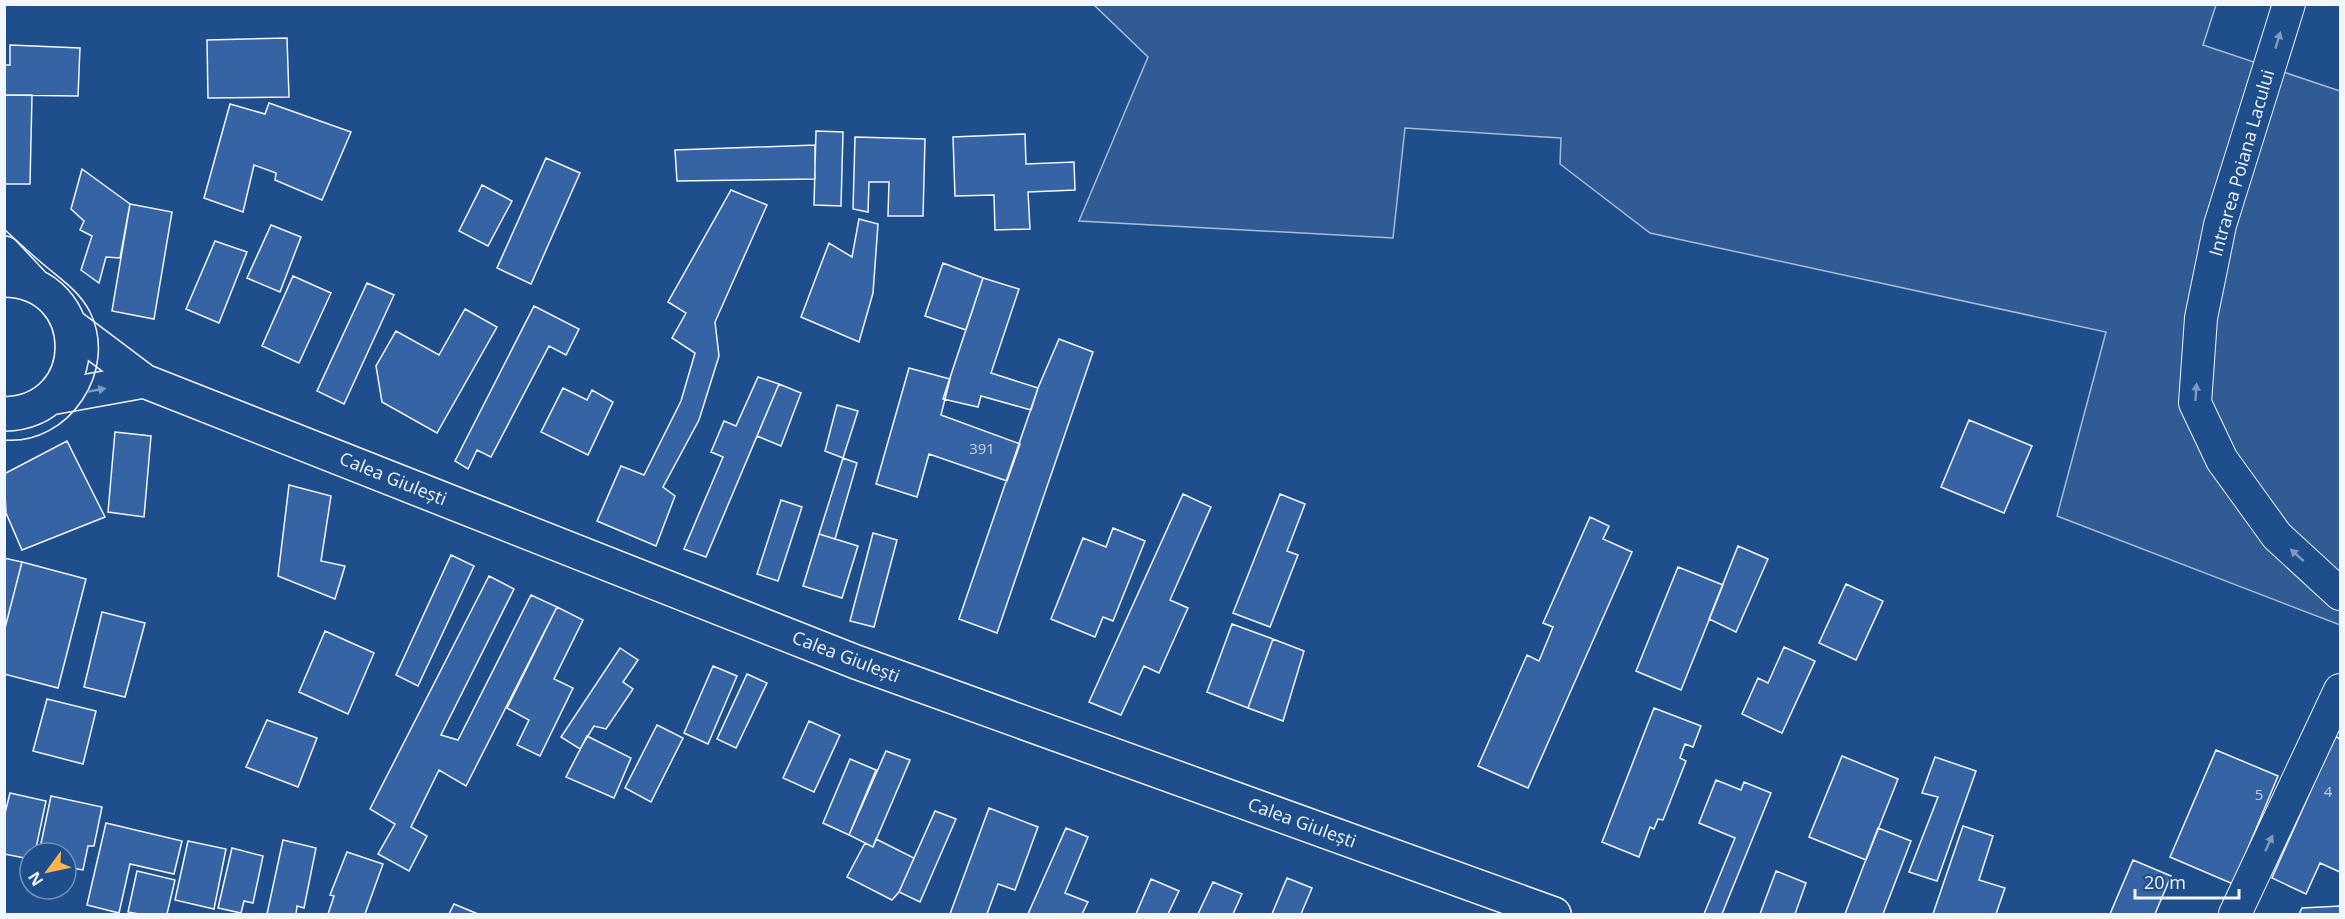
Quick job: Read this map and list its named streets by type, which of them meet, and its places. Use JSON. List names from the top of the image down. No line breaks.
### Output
{"streets":{"main road":["Calea Giulești"],"street":["Intrarea Poiana Lacului"]},"one_way":["Intrarea Poiana Lacului"],"house_numbers":["391","4","5"],"scale_bar":"20 m","north":"bottom left"}
